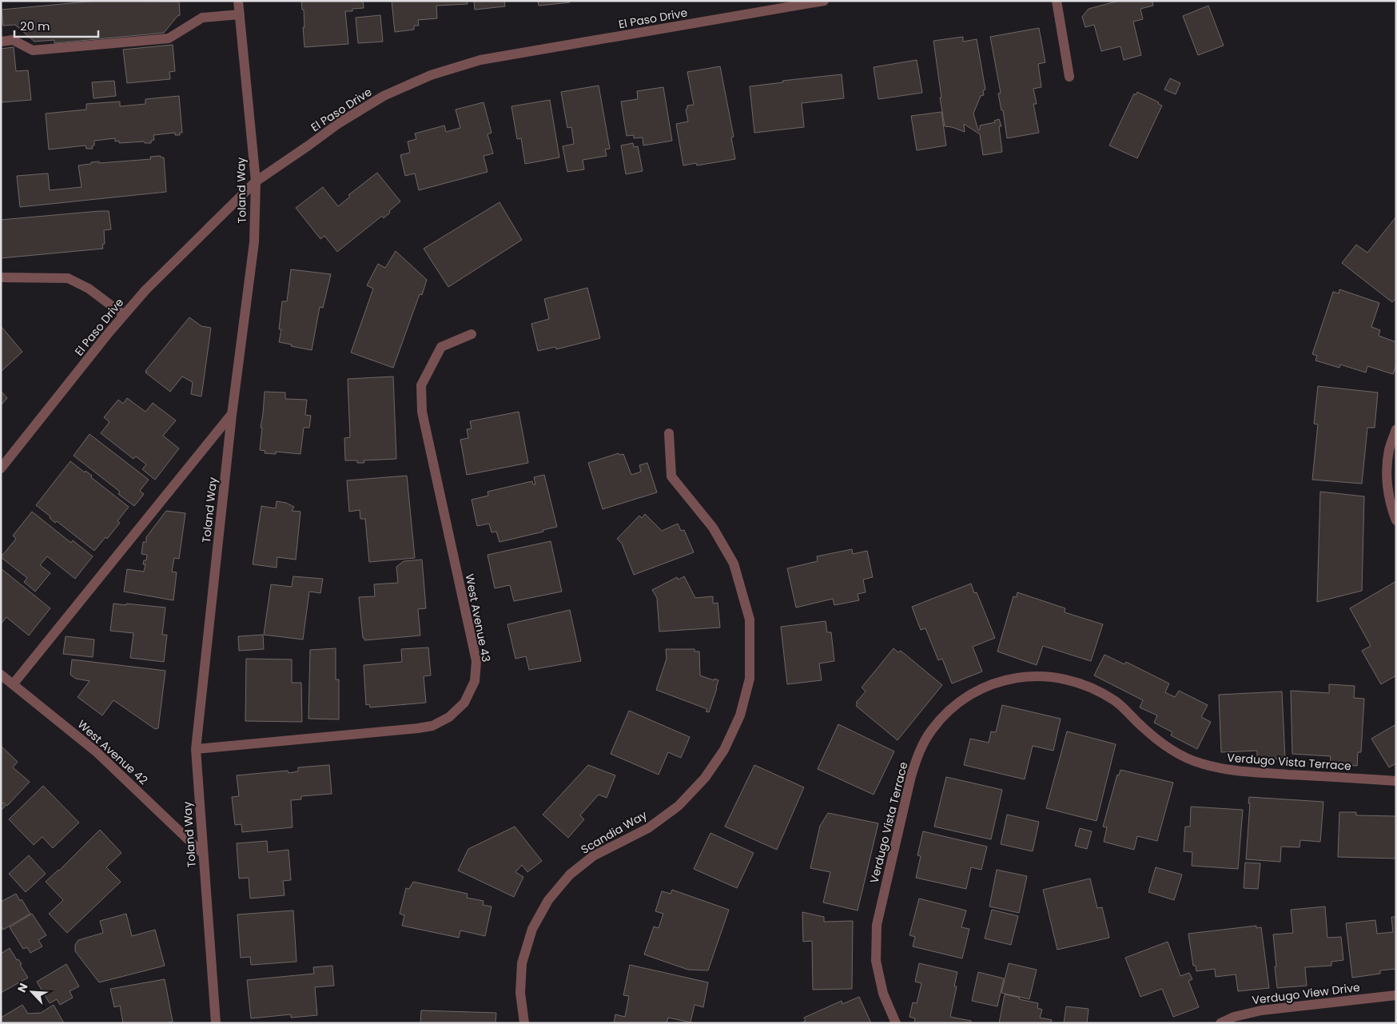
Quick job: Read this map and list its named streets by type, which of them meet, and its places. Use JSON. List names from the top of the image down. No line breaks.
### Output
{"streets":{"street":["El Paso Drive","Toland Way","West Avenue 43","West Avenue 42","Verdugo Vista Terrace","Scandia Way","Verdugo View Drive"]},"crossings":[["El Paso Drive","Toland Way"],["Toland Way","West Avenue 43"],["Toland Way","West Avenue 42"]],"scale_bar":"20 m","north":"top left"}
